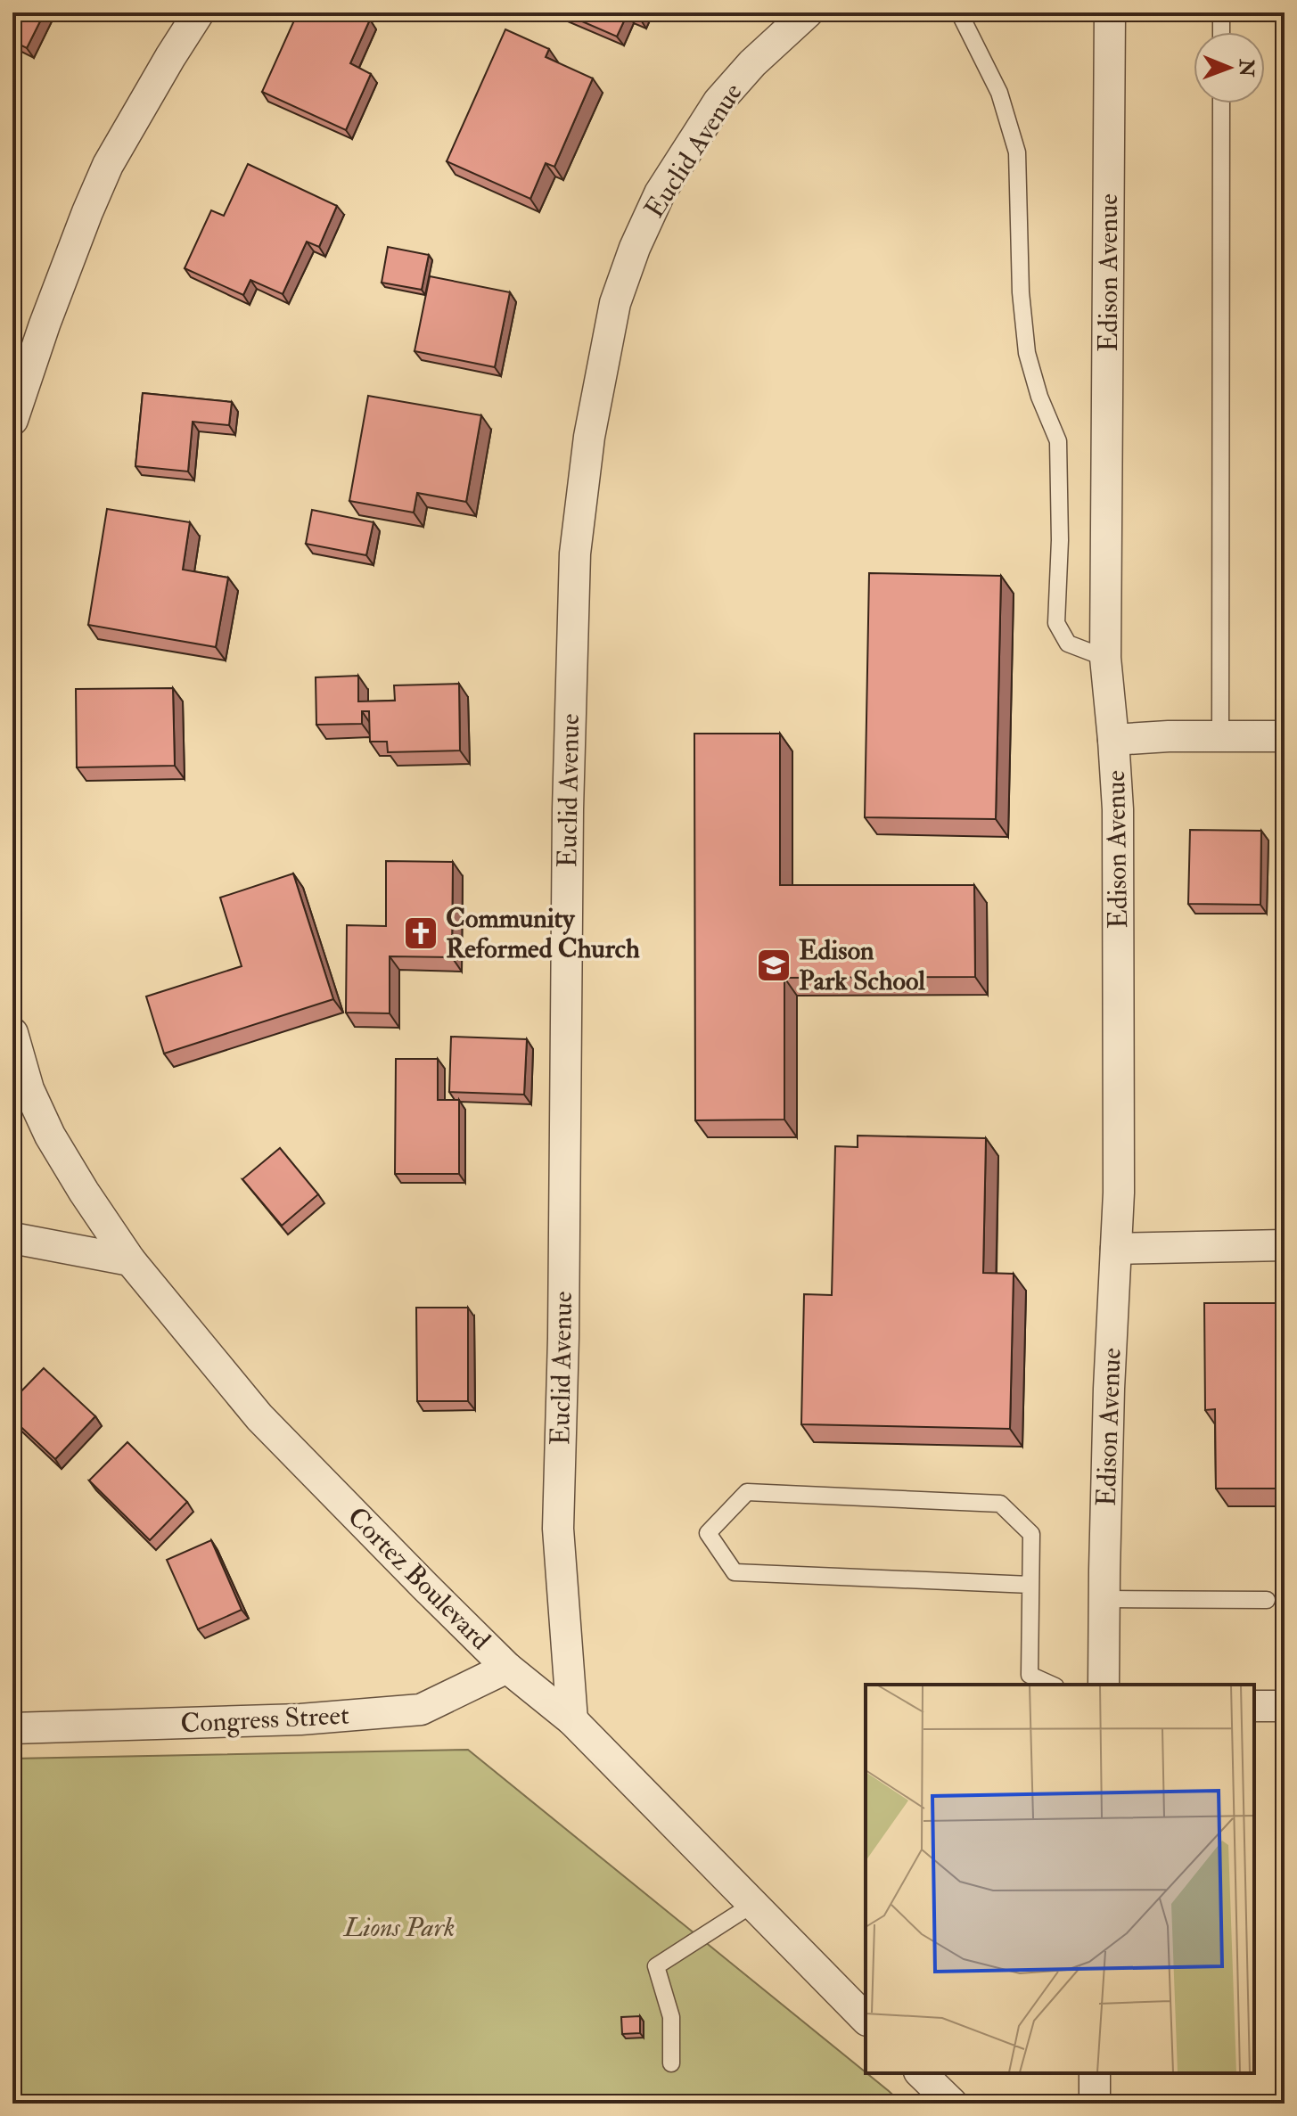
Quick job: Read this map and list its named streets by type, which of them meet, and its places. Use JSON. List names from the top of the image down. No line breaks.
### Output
{"streets":{"street":["Euclid Avenue","Edison Avenue","Cortez Boulevard","Congress Street"]},"crossings":[["Euclid Avenue","Cortez Boulevard"],["Cortez Boulevard","Congress Street"]],"parks":["Lions Park"],"places":{"church":["Community Reformed Church"],"school or university":["Edison Park School"]},"north":"right"}
